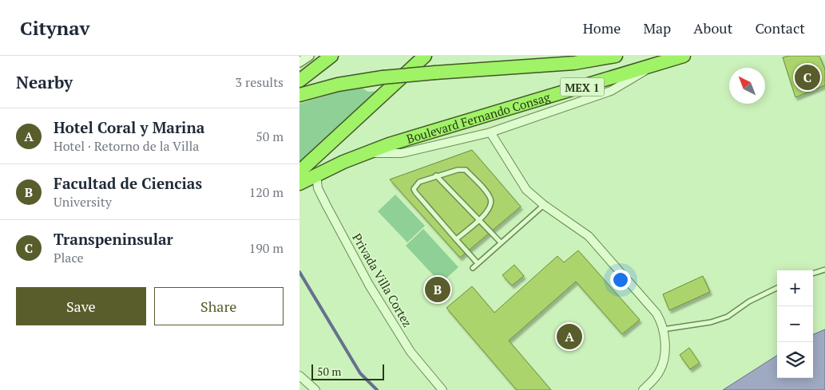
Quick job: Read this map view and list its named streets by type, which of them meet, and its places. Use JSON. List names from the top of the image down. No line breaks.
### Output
{"streets":{"highway":["MEX 1","Boulevard Fernando Consag"],"street":["Privada Villa Cortez"]},"crossings":[["Boulevard Fernando Consag","Privada Villa Cortez"]],"scale_bar":"50 m","north":"top left","page":{"header":"Citynav","nav":["Home","Map","About","Contact"],"heading":["Nearby","3 results"],"pins":["C","B","A"],"list":[{"mark":"A","name":"Hotel Coral y Marina","note":"Hotel · Retorno de la Villa","value":"50 m"},{"mark":"B","name":"Facultad de Ciencias","note":"University","value":"120 m"},{"mark":"C","name":"Transpeninsular","note":"Place","value":"190 m"}],"map_buttons":["+","−"],"buttons":["Save","Share"],"scale":"50 m"}}
